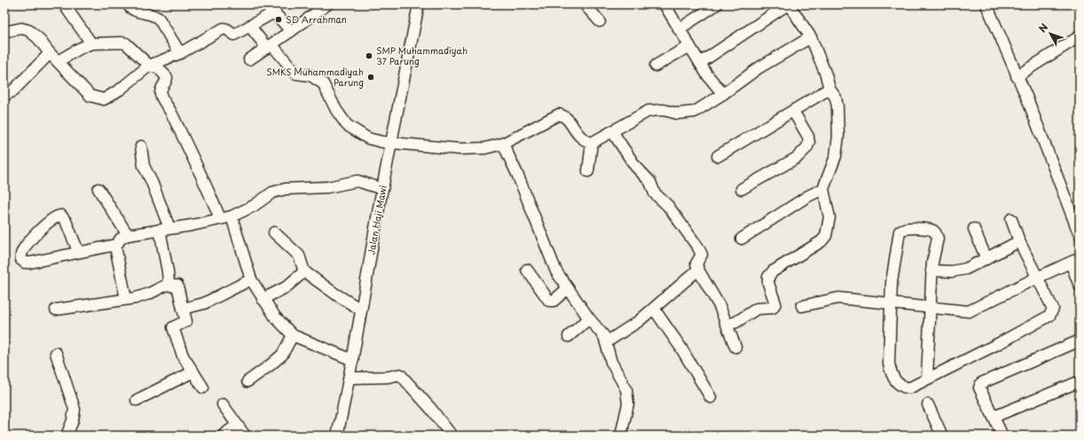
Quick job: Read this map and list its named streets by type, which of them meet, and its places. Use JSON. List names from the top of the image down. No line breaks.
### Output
{"streets":{"street":["Jalan Haji Mawi"]},"places":["SD Arrahman","SMP Muhammadiyah 37 Parung","SMKS Muhammadiyah Parung"],"north":"top left"}
